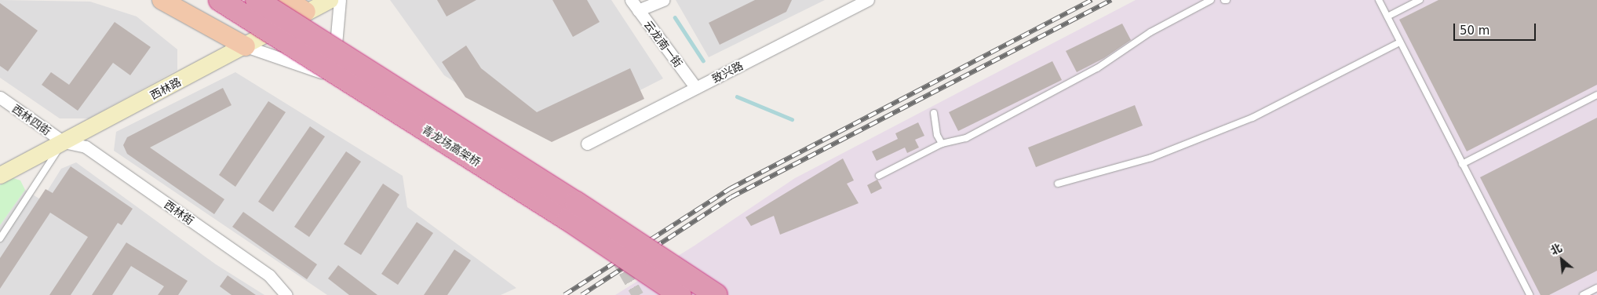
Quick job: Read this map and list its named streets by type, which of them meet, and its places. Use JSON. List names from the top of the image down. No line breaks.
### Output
{"streets":{"highway":["青龙场高架桥"],"street":["云龙南一街","致兴路","西林路","西林四街","西林街"]},"crossings":[["云龙南一街","致兴路"],["西林路","西林四街"],["西林路","西林街"],["西林四街","西林街"]],"scale_bar":"50 m","north":"top left"}
